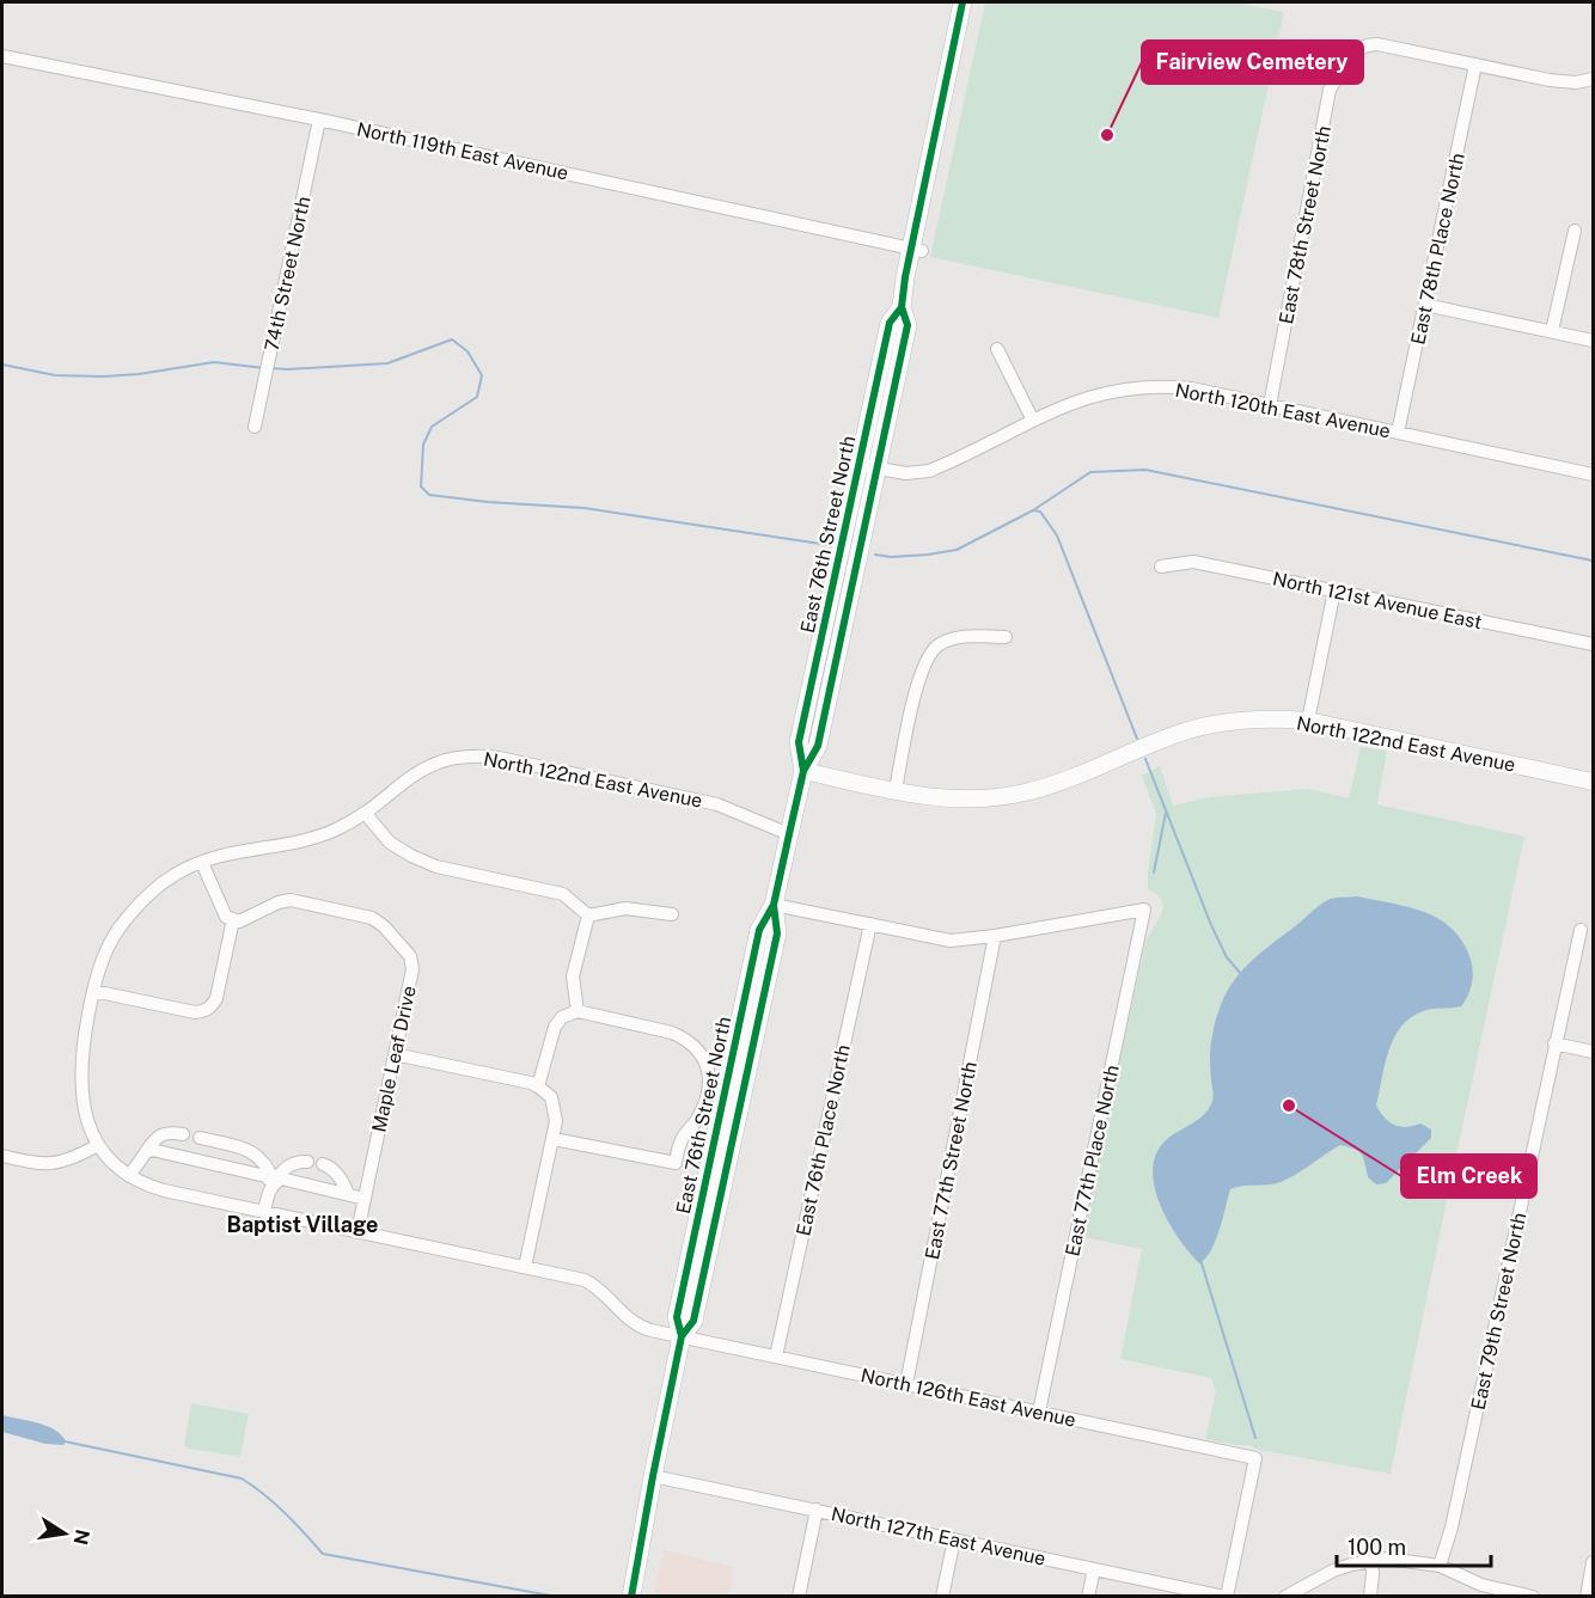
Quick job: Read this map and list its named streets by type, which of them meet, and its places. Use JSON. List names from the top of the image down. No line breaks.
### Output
{"streets":{"main road":["East 76th Street North"],"street":["North 119th East Avenue","East 78th Street North","East 78th Place North","74th Street North","North 120th East Avenue","North 121st Avenue East","North 122nd East Avenue","Maple Leaf Drive","East 76th Place North","East 77th Street North","East 77th Place North","East 79th Street North","North 126th East Avenue","North 127th East Avenue"]},"crossings":[["North 119th East Avenue","74th Street North"],["North 119th East Avenue","East 76th Street North"],["East 78th Street North","East 78th Place North"],["East 78th Street North","North 120th East Avenue"],["East 78th Place North","North 120th East Avenue"],["North 120th East Avenue","East 76th Street North"],["East 76th Street North","North 122nd East Avenue"],["East 76th Street North","North 126th East Avenue"],["East 76th Street North","North 127th East Avenue"],["East 76th Place North","North 126th East Avenue"],["East 77th Street North","East 77th Place North"],["East 77th Street North","North 126th East Avenue"],["East 77th Place North","North 126th East Avenue"],["North 126th East Avenue","North 127th East Avenue"]],"districts":["Baptist Village"],"places":["Fairview Cemetery","Elm Creek"],"scale_bar":"100 m","north":"right"}
